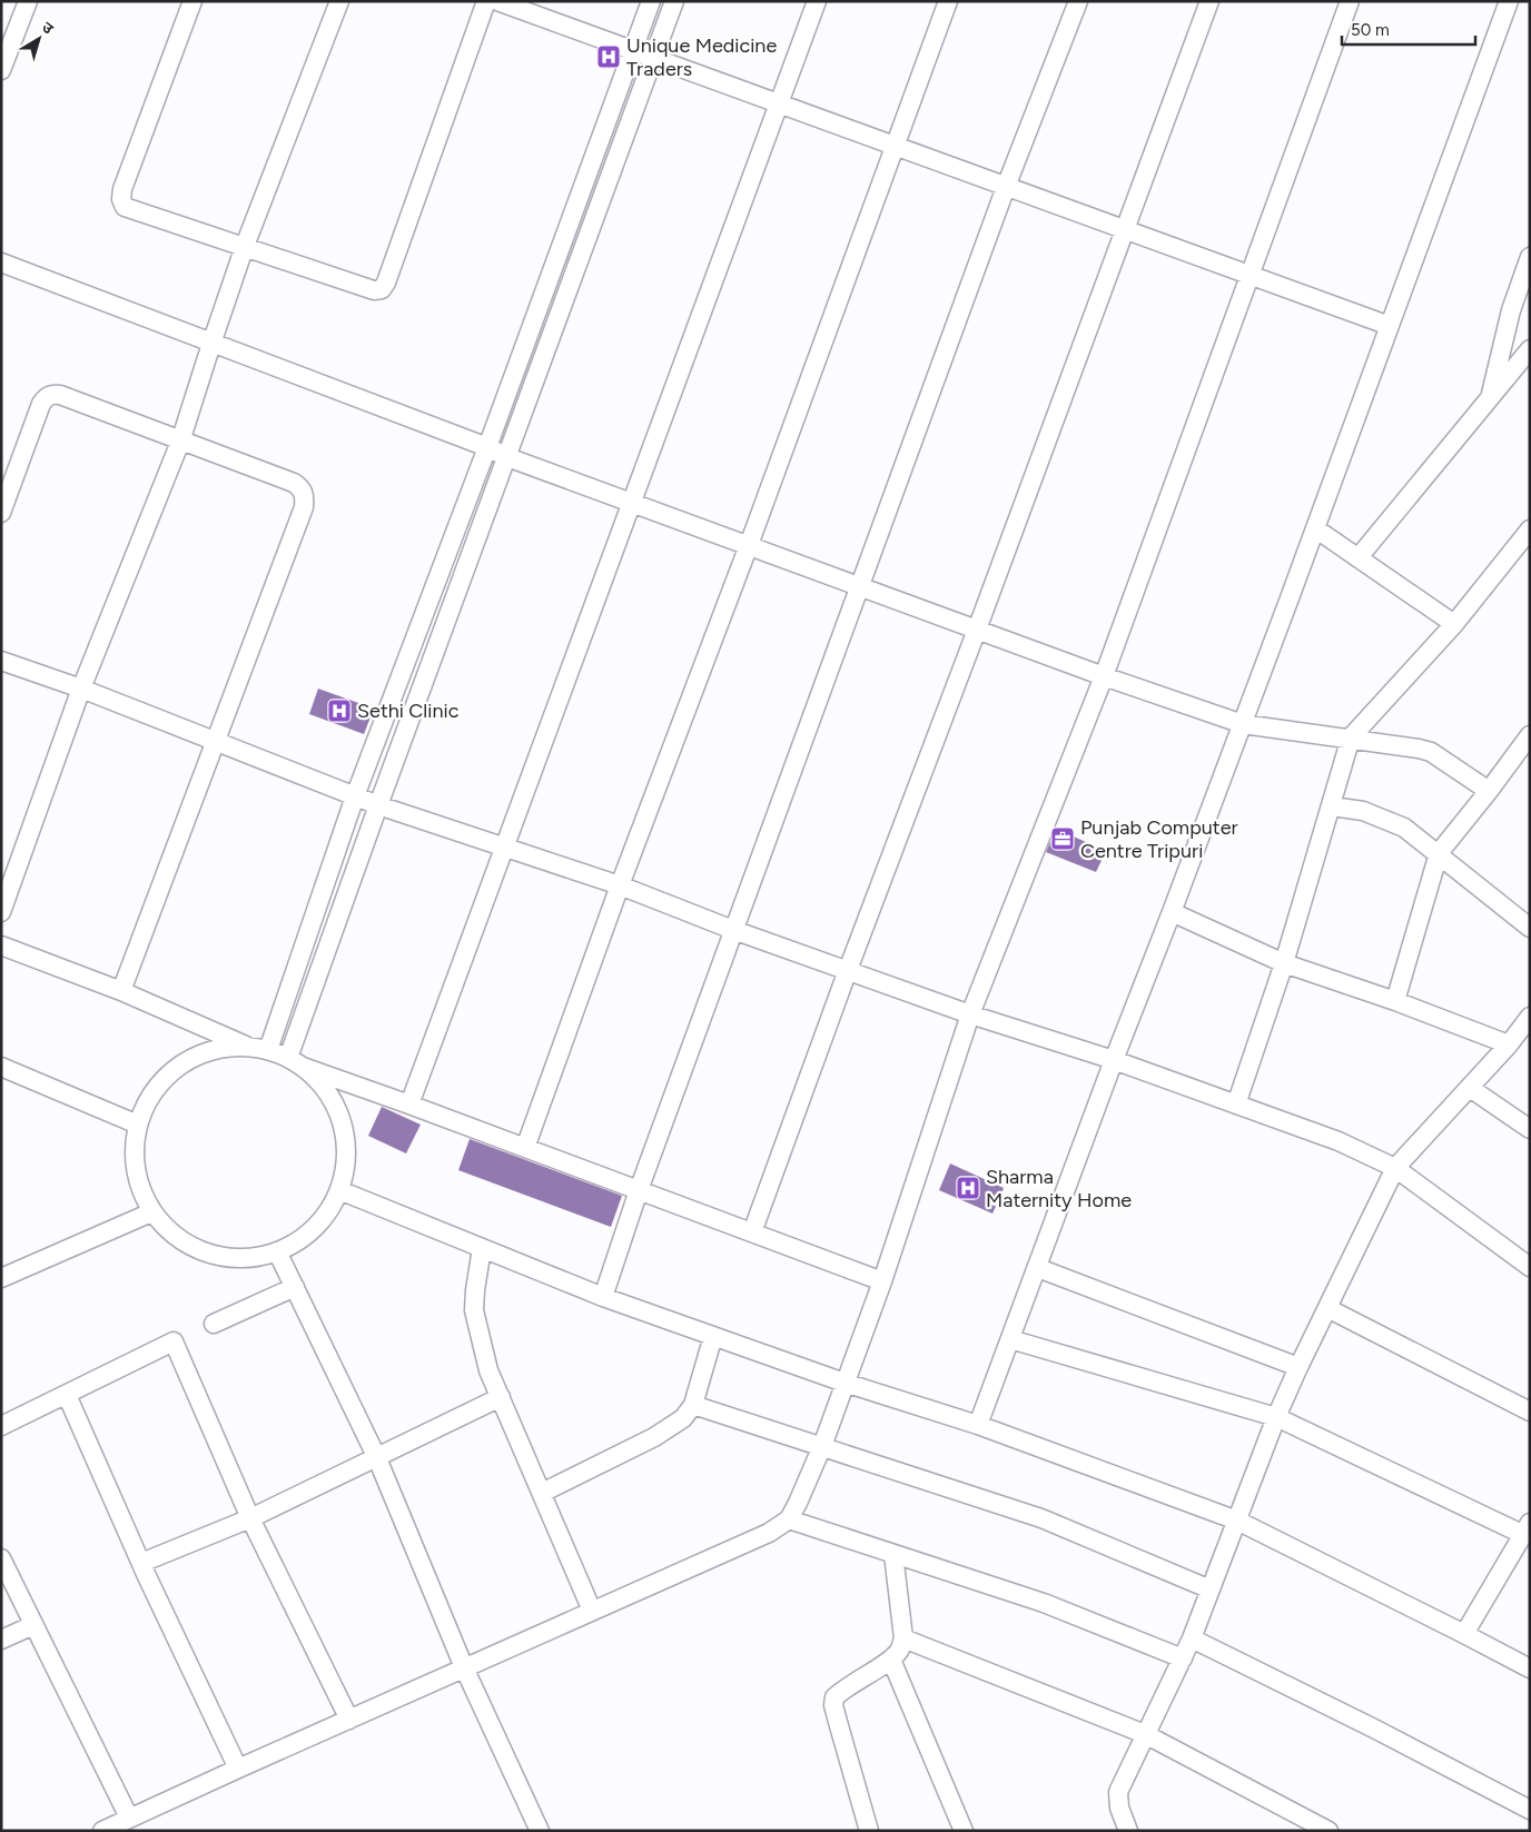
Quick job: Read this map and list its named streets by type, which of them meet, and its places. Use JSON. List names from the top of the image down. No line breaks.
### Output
{"places":{"hospital":["Unique Medicine Traders","Sethi Clinic","Sharma Maternity Home"],"office":["Punjab Computer Centre Tripuri"]},"scale_bar":"50 m","north":"top right"}
